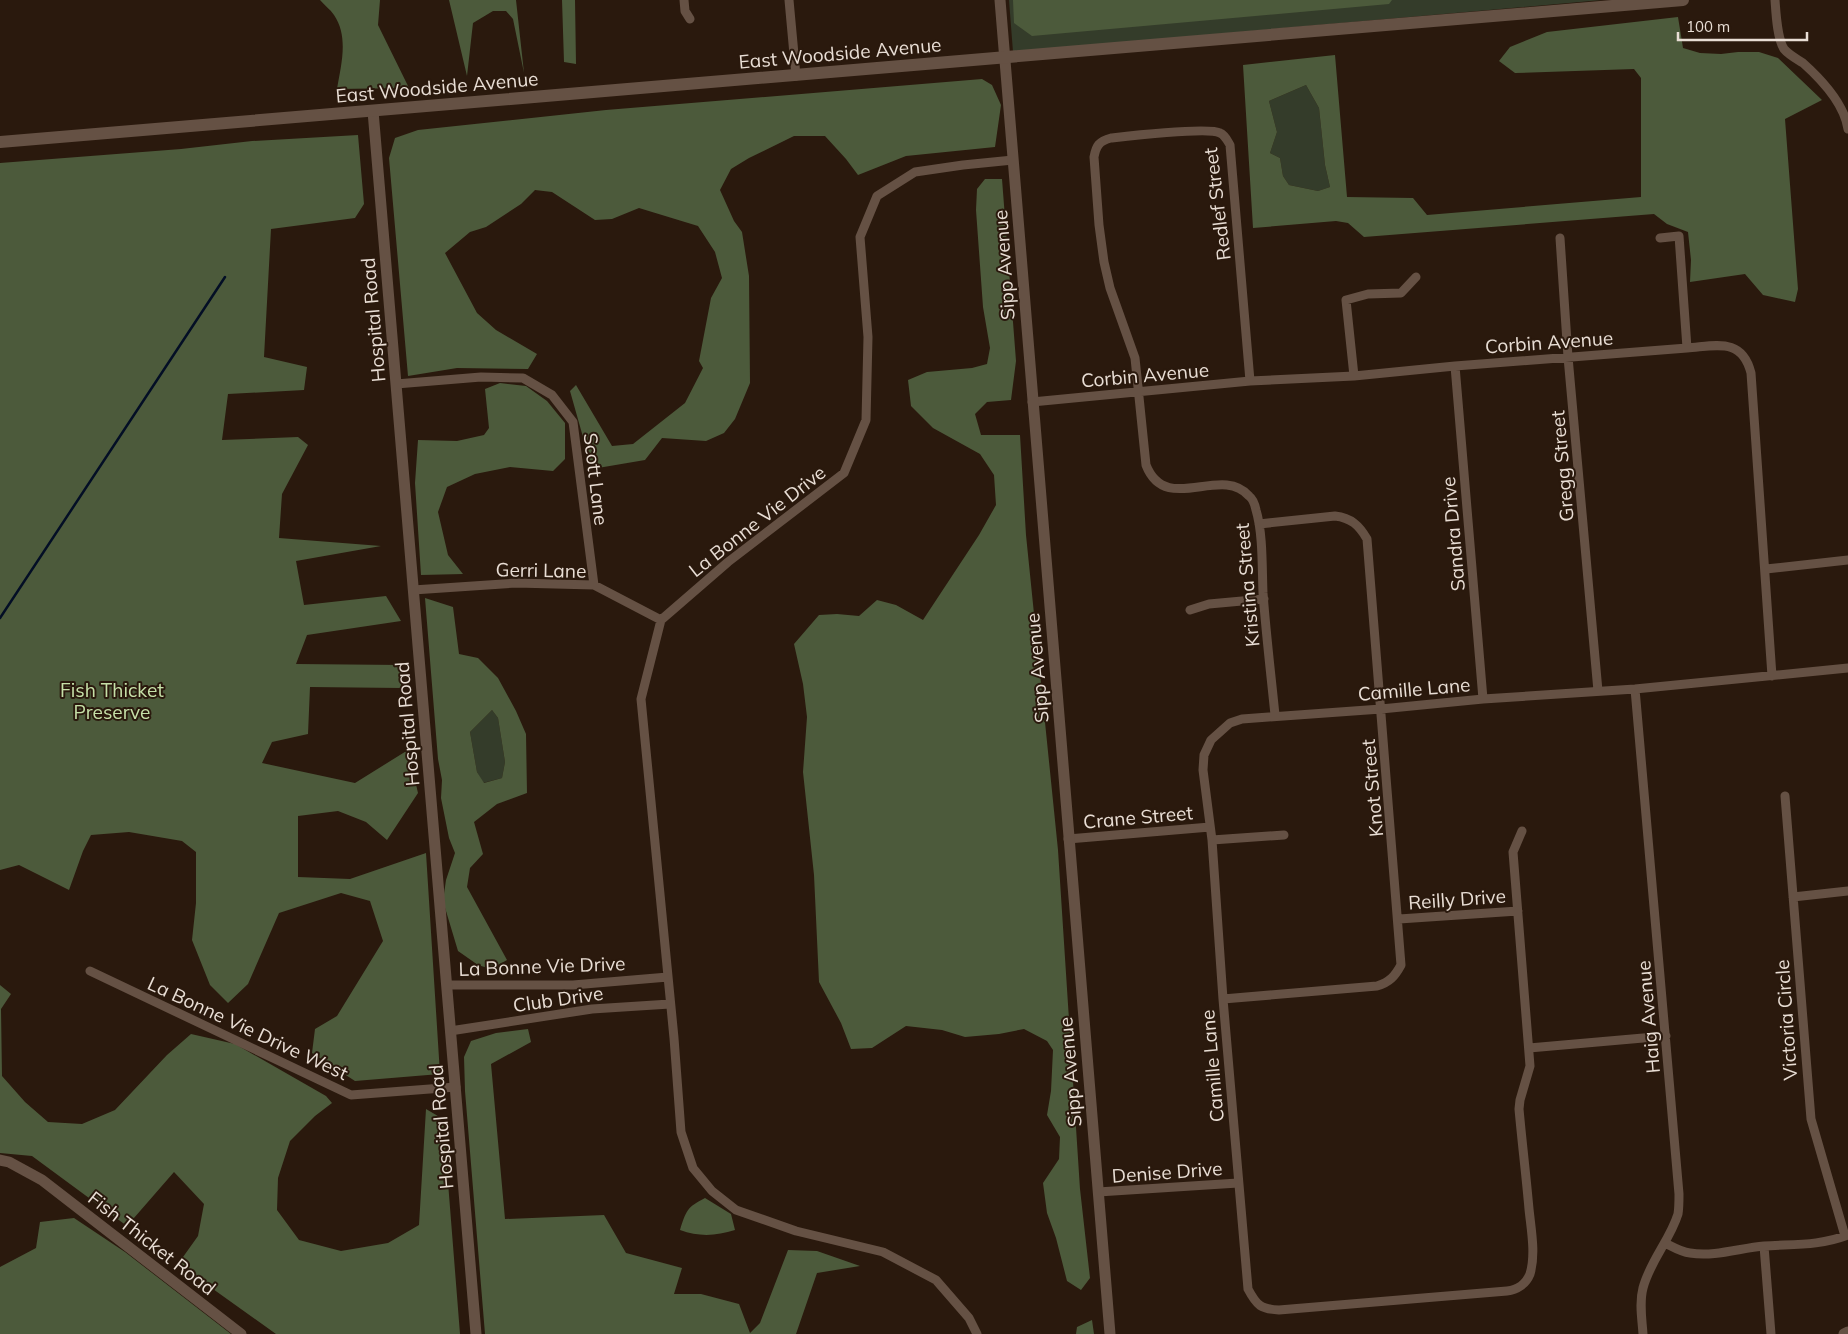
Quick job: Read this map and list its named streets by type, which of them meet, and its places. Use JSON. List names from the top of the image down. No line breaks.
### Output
{"streets":{"main road":["East Woodside Avenue"],"street":["Redlef Street","Sipp Avenue","Hospital Road","Corbin Avenue","Gregg Street","Scott Lane","La Bonne Vie Drive","Sandra Drive","Gerri Lane","Kristina Street","Camille Lane","Knot Street","Crane Street","Reilly Drive","Club Drive","Haig Avenue","Victoria Circle","La Bonne Vie Drive West","Denise Drive","Fish Thicket Road"]},"crossings":[["East Woodside Avenue","Sipp Avenue"],["East Woodside Avenue","Hospital Road"],["Redlef Street","Corbin Avenue"],["Redlef Street","Kristina Street"],["Sipp Avenue","Corbin Avenue"],["Sipp Avenue","La Bonne Vie Drive"],["Sipp Avenue","Crane Street"],["Sipp Avenue","Denise Drive"],["Hospital Road","Scott Lane"],["Hospital Road","La Bonne Vie Drive"],["Hospital Road","Gerri Lane"],["Hospital Road","Club Drive"],["Hospital Road","La Bonne Vie Drive West"],["Corbin Avenue","Gregg Street"],["Corbin Avenue","Sandra Drive"],["Corbin Avenue","Kristina Street"],["Corbin Avenue","Camille Lane"],["Gregg Street","Camille Lane"],["Scott Lane","Gerri Lane"],["La Bonne Vie Drive","Gerri Lane"],["Sandra Drive","Camille Lane"],["Kristina Street","Camille Lane"],["Kristina Street","Knot Street"],["Camille Lane","Knot Street"],["Camille Lane","Crane Street"],["Camille Lane","Reilly Drive"],["Camille Lane","Haig Avenue"],["Camille Lane","Denise Drive"],["Knot Street","Reilly Drive"]],"parks":["Fish Thicket Preserve"],"scale_bar":"100 m"}
